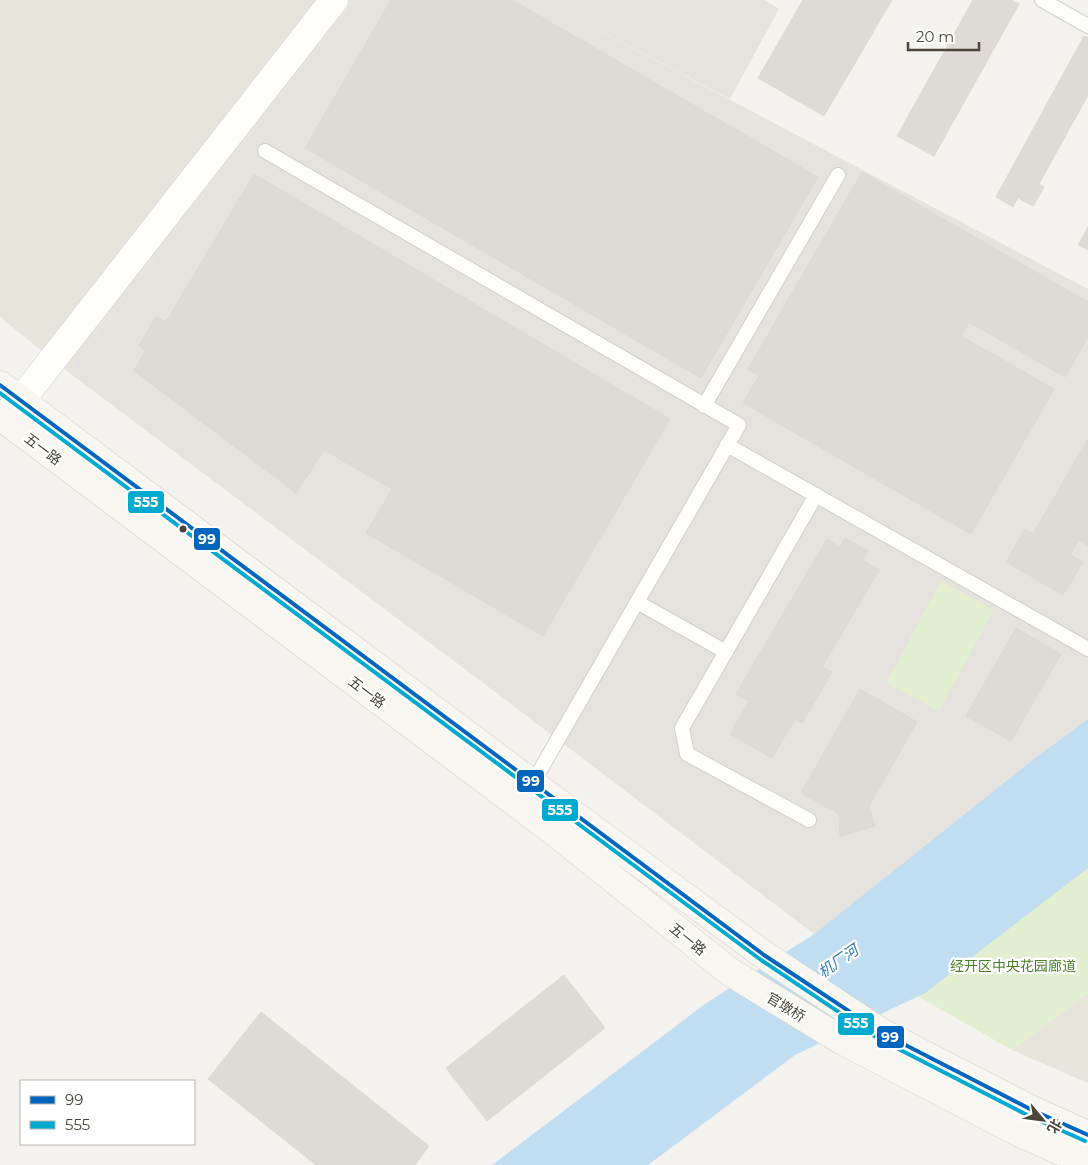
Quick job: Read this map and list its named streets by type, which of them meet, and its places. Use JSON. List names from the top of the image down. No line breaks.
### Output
{"streets":{"main road":["五一路","官墩桥"]},"crossings":[["五一路","官墩桥"]],"water":["机厂河"],"parks":["经开区中央花园廊道"],"lines":["transit line 99","transit line 555"],"legend":["99","555"],"scale_bar":"20 m","north":"bottom right"}
